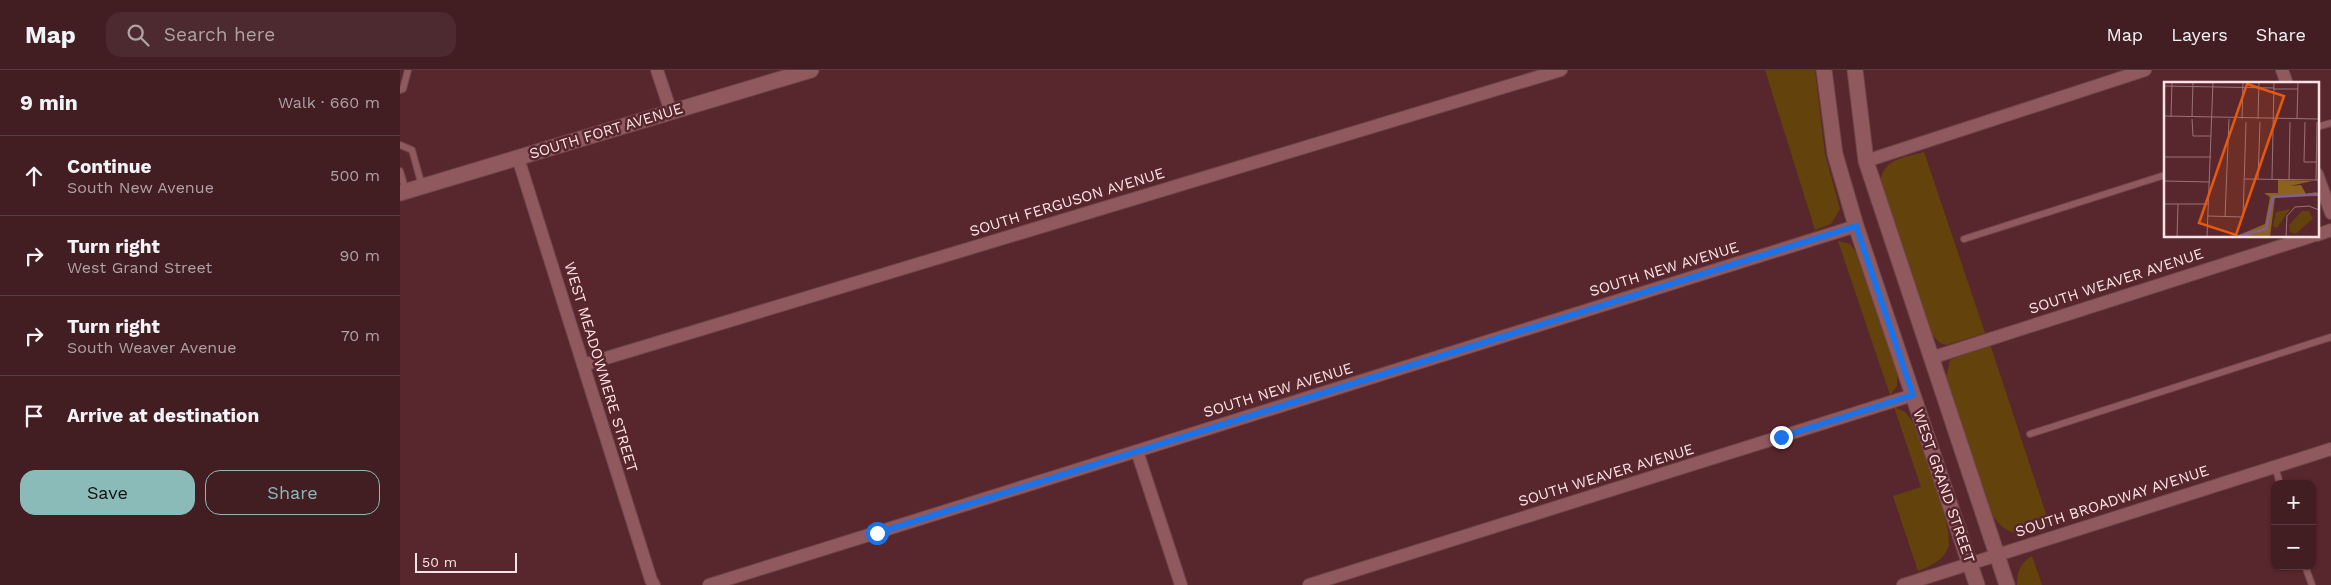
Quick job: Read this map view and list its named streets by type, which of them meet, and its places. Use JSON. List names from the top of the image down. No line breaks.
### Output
{"streets":{"main road":["SOUTH FORT AVENUE","WEST GRAND STREET"],"street":["SOUTH FERGUSON AVENUE","SOUTH NEW AVENUE","SOUTH WEAVER AVENUE","WEST MEADOWMERE STREET","SOUTH BROADWAY AVENUE"]},"crossings":[["SOUTH FORT AVENUE","WEST MEADOWMERE STREET"],["SOUTH FERGUSON AVENUE","WEST MEADOWMERE STREET"],["SOUTH NEW AVENUE","WEST GRAND STREET"],["SOUTH WEAVER AVENUE","WEST GRAND STREET"],["WEST GRAND STREET","SOUTH BROADWAY AVENUE"]],"scale_bar":"50 m","page":{"header":"Map","search":"Search here","nav":["Map","Layers","Share"],"heading":["9 min","Walk · 660 m"],"list":[["Continue","South New Avenue","500 m"],["Turn right","West Grand Street","90 m"],["Turn right","South Weaver Avenue","70 m"],"Arrive at destination"],"buttons":["Save","Share"],"map_buttons":["+","−"],"scale":"50 m"}}
